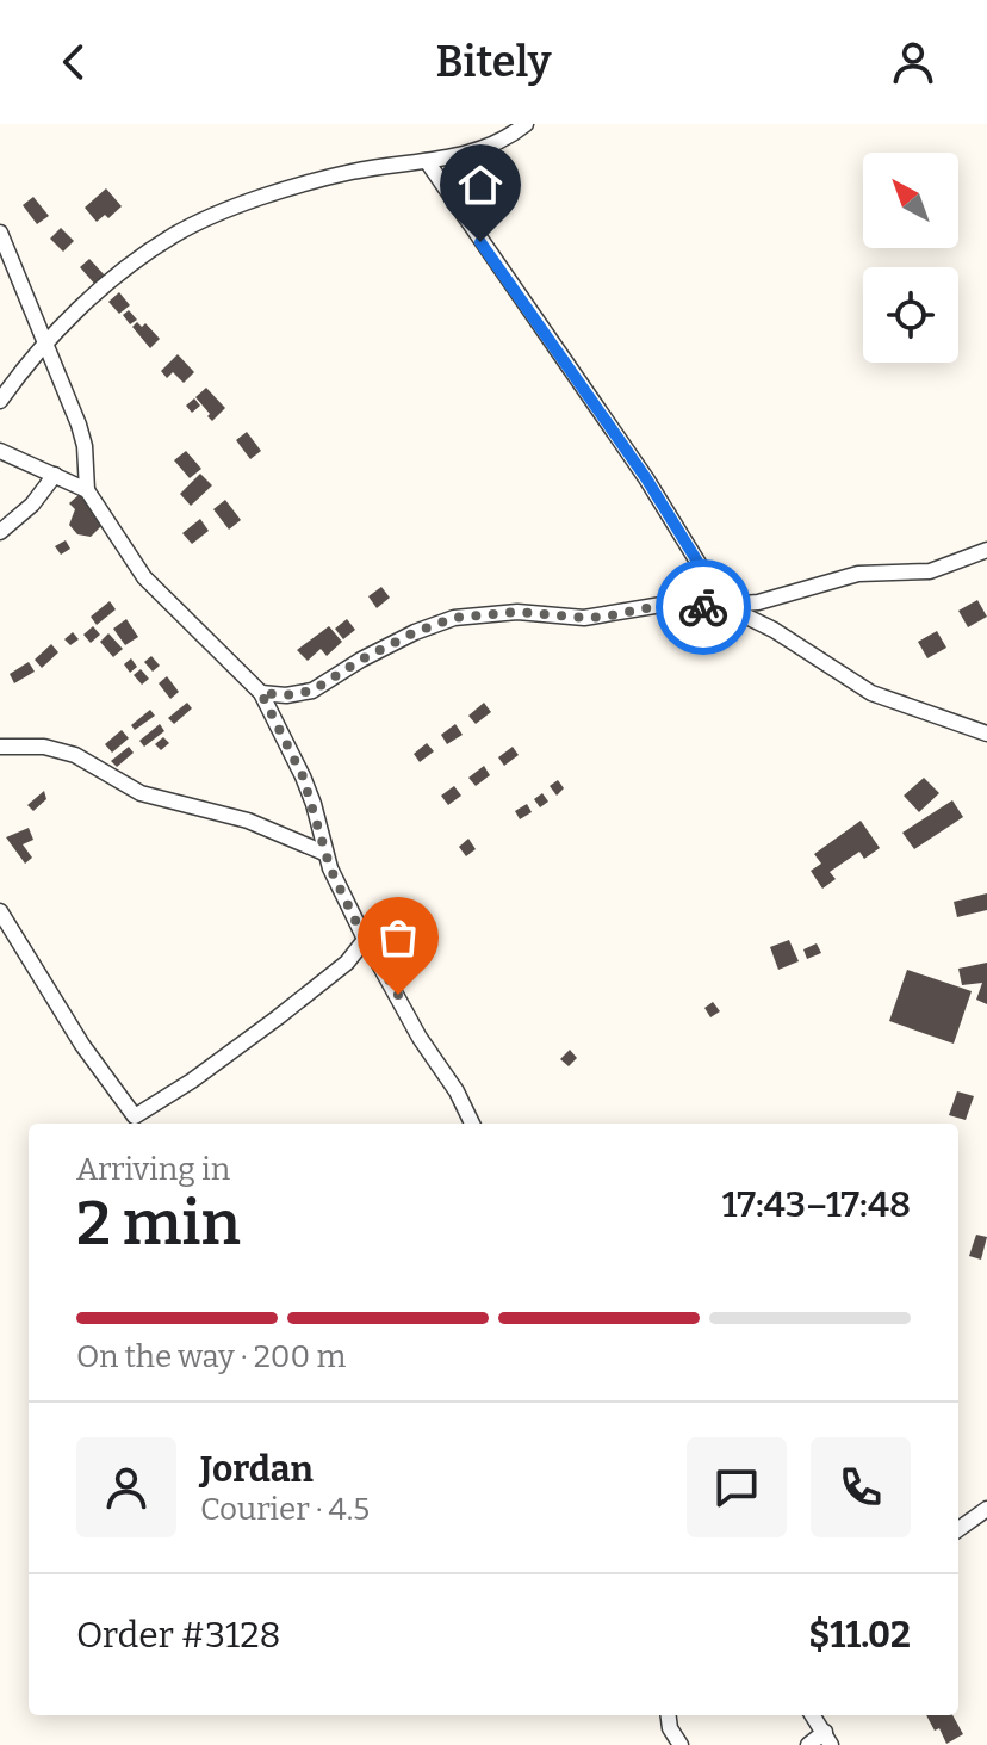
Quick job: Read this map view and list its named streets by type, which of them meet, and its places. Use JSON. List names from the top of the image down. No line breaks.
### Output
{"north":"top left","page":{"header":"Bitely","heading":["2 min","Arriving in","17:43–17:48"],"panel":["Jordan","Courier · 4.5","Order #3128","$11.02"],"bar":"On the way · 200 m"}}
